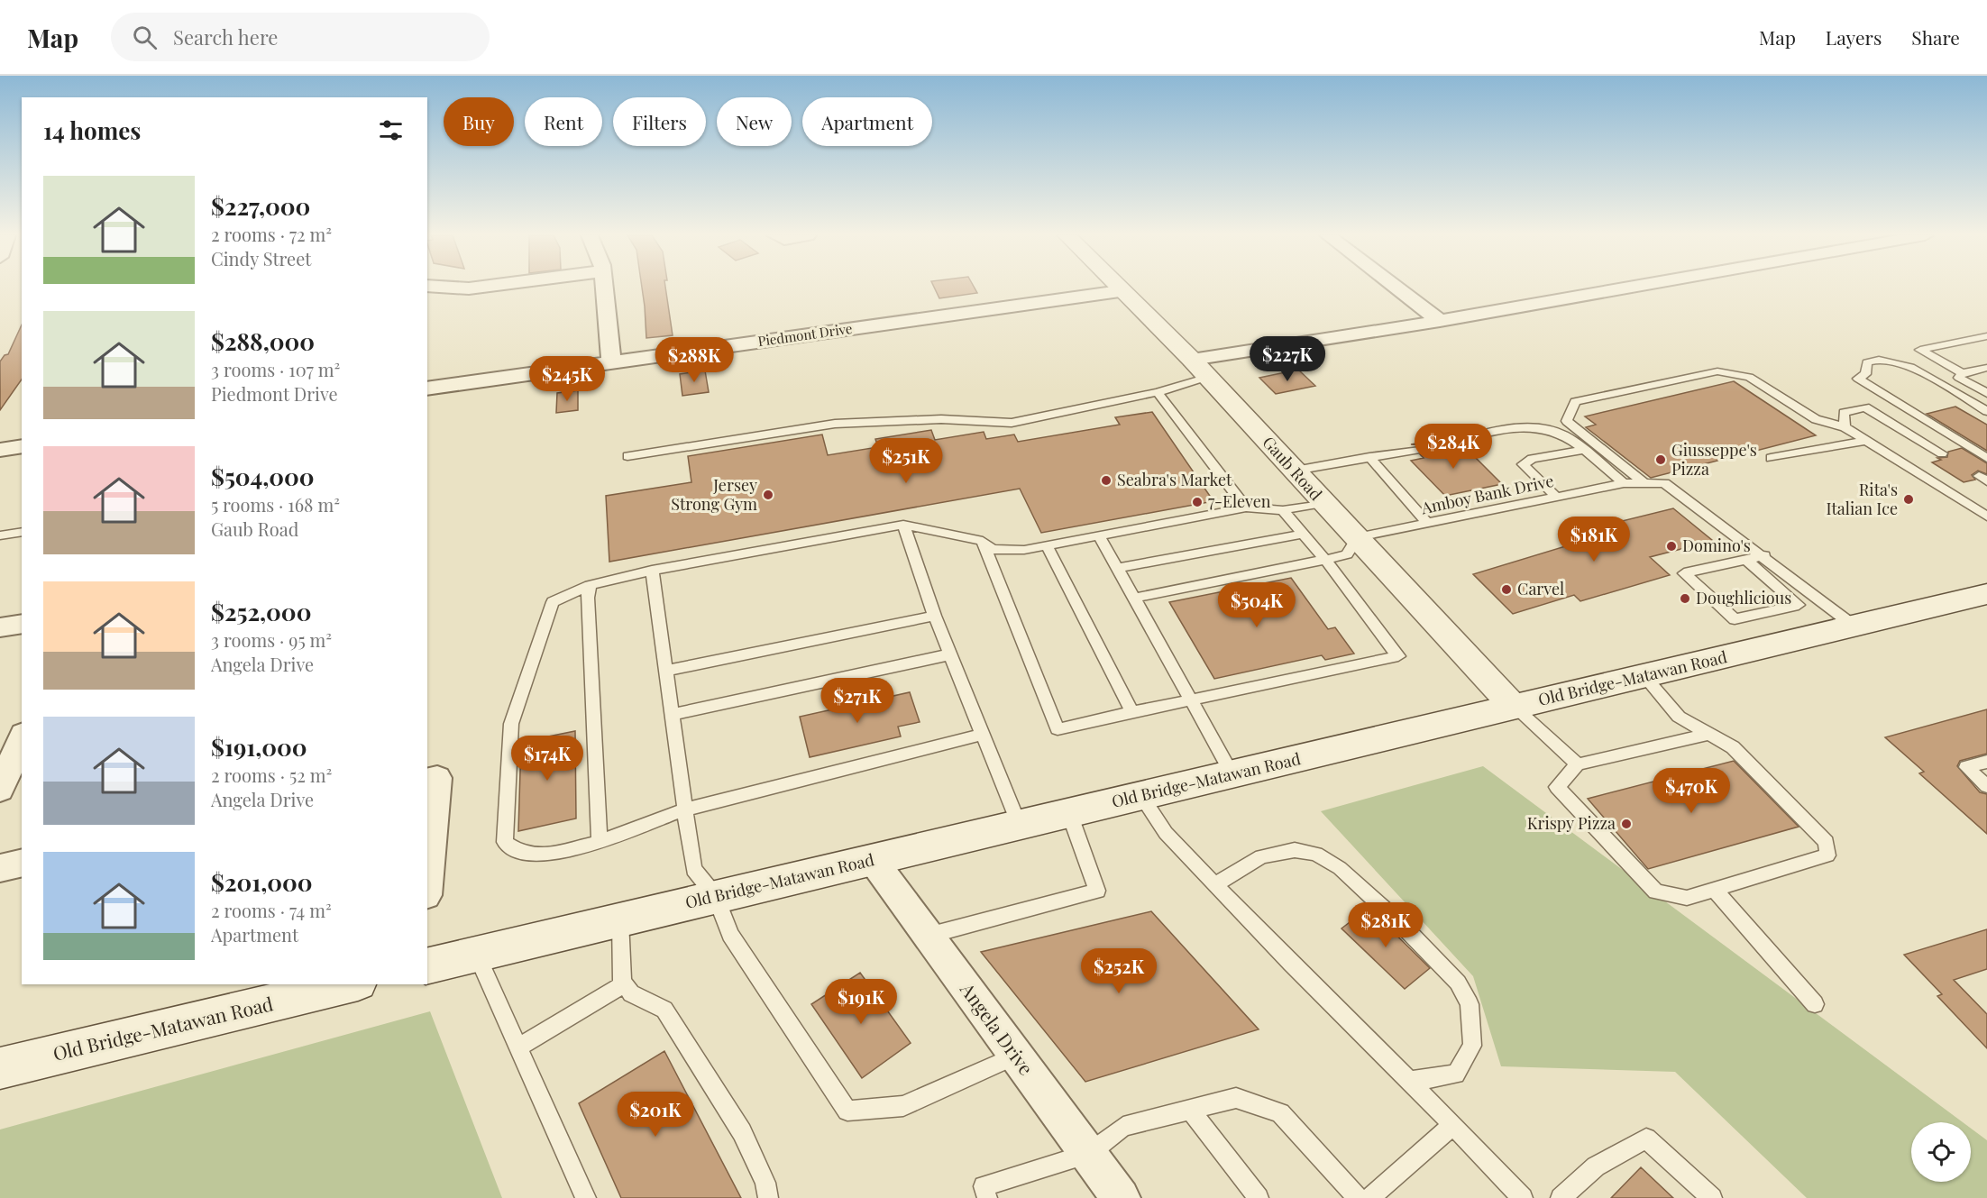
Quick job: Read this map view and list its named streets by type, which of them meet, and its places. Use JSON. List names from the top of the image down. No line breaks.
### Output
{"streets":{"main road":["Gaub Road","Old Bridge-Matawan Road"],"street":["Piedmont Drive","Angela Drive"],"lane":["Amboy Bank Drive"]},"crossings":[["Piedmont Drive","Gaub Road"],["Gaub Road","Amboy Bank Drive"],["Gaub Road","Old Bridge-Matawan Road"],["Amboy Bank Drive","Old Bridge-Matawan Road"],["Old Bridge-Matawan Road","Angela Drive"]],"places":["Giusseppe's Pizza","Seabra's Market","Jersey Strong Gym","Rita's Italian Ice","7-Eleven","Domino's","Carvel","Doughlicious","Krispy Pizza"],"page":{"header":"Map","search":"Search here","nav":["Map","Layers","Share"],"chip":["Buy","Rent","Filters","New","Apartment"],"heading":"14 homes","list":[{"name":"$227,000","note":"2 rooms · 72 m² · Cindy Street"},{"name":"$288,000","note":"3 rooms · 107 m² · Piedmont Drive"},{"name":"$504,000","note":"5 rooms · 168 m² · Gaub Road"},{"name":"$252,000","note":"3 rooms · 95 m² · Angela Drive"},{"name":"$191,000","note":"2 rooms · 52 m² · Angela Drive"},{"name":"$201,000","note":"2 rooms · 74 m² · Apartment"}],"price":["$227K","$288K","$245K","$284K","$251K","$181K","$504K","$271K","$174K","$470K","$281K","$252K","$191K","$201K"]}}
